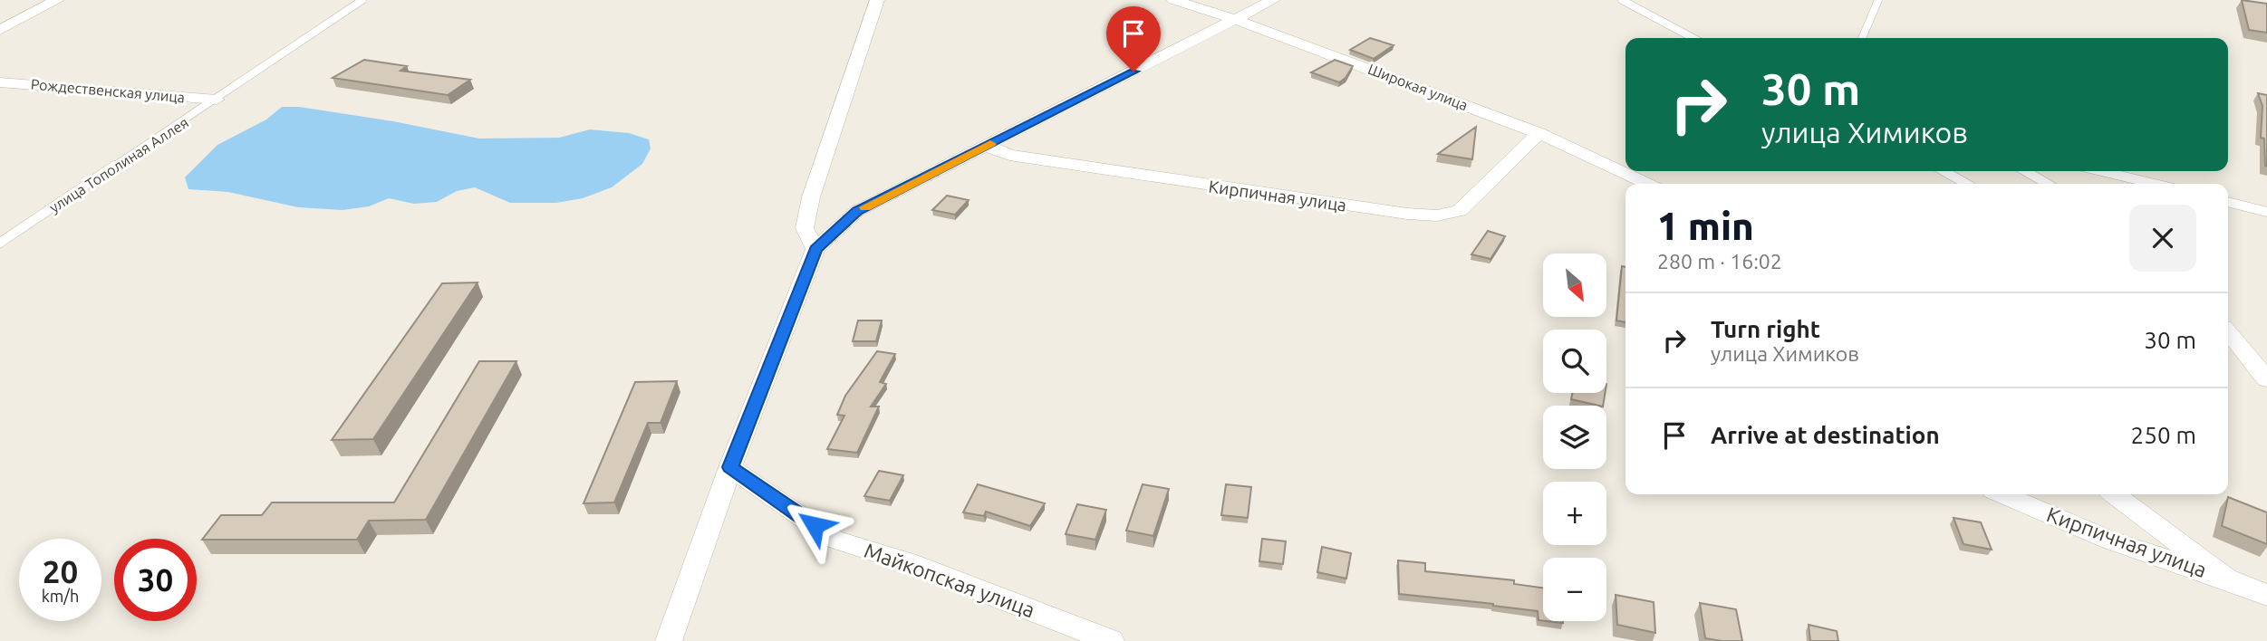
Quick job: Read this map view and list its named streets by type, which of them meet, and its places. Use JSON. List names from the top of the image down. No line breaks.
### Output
{"streets":{"street":["Широкая улица","Рождественская улица","Кирпичная улица","Майкопская улица"],"lane":["улица Тополиная Аллея"]},"crossings":[["Широкая улица","Кирпичная улица"],["Рождественская улица","улица Тополиная Аллея"]],"north":"bottom right","page":{"turn":["30 m","улица Химиков"],"heading":["1 min","280 m · 16:02"],"map_buttons":["+","−"],"list":[{"name":"Turn right","note":"улица Химиков","value":"30 m"},{"name":"Arrive at destination","value":"250 m"}],"speed":"20 km/h","limit":"30"}}
